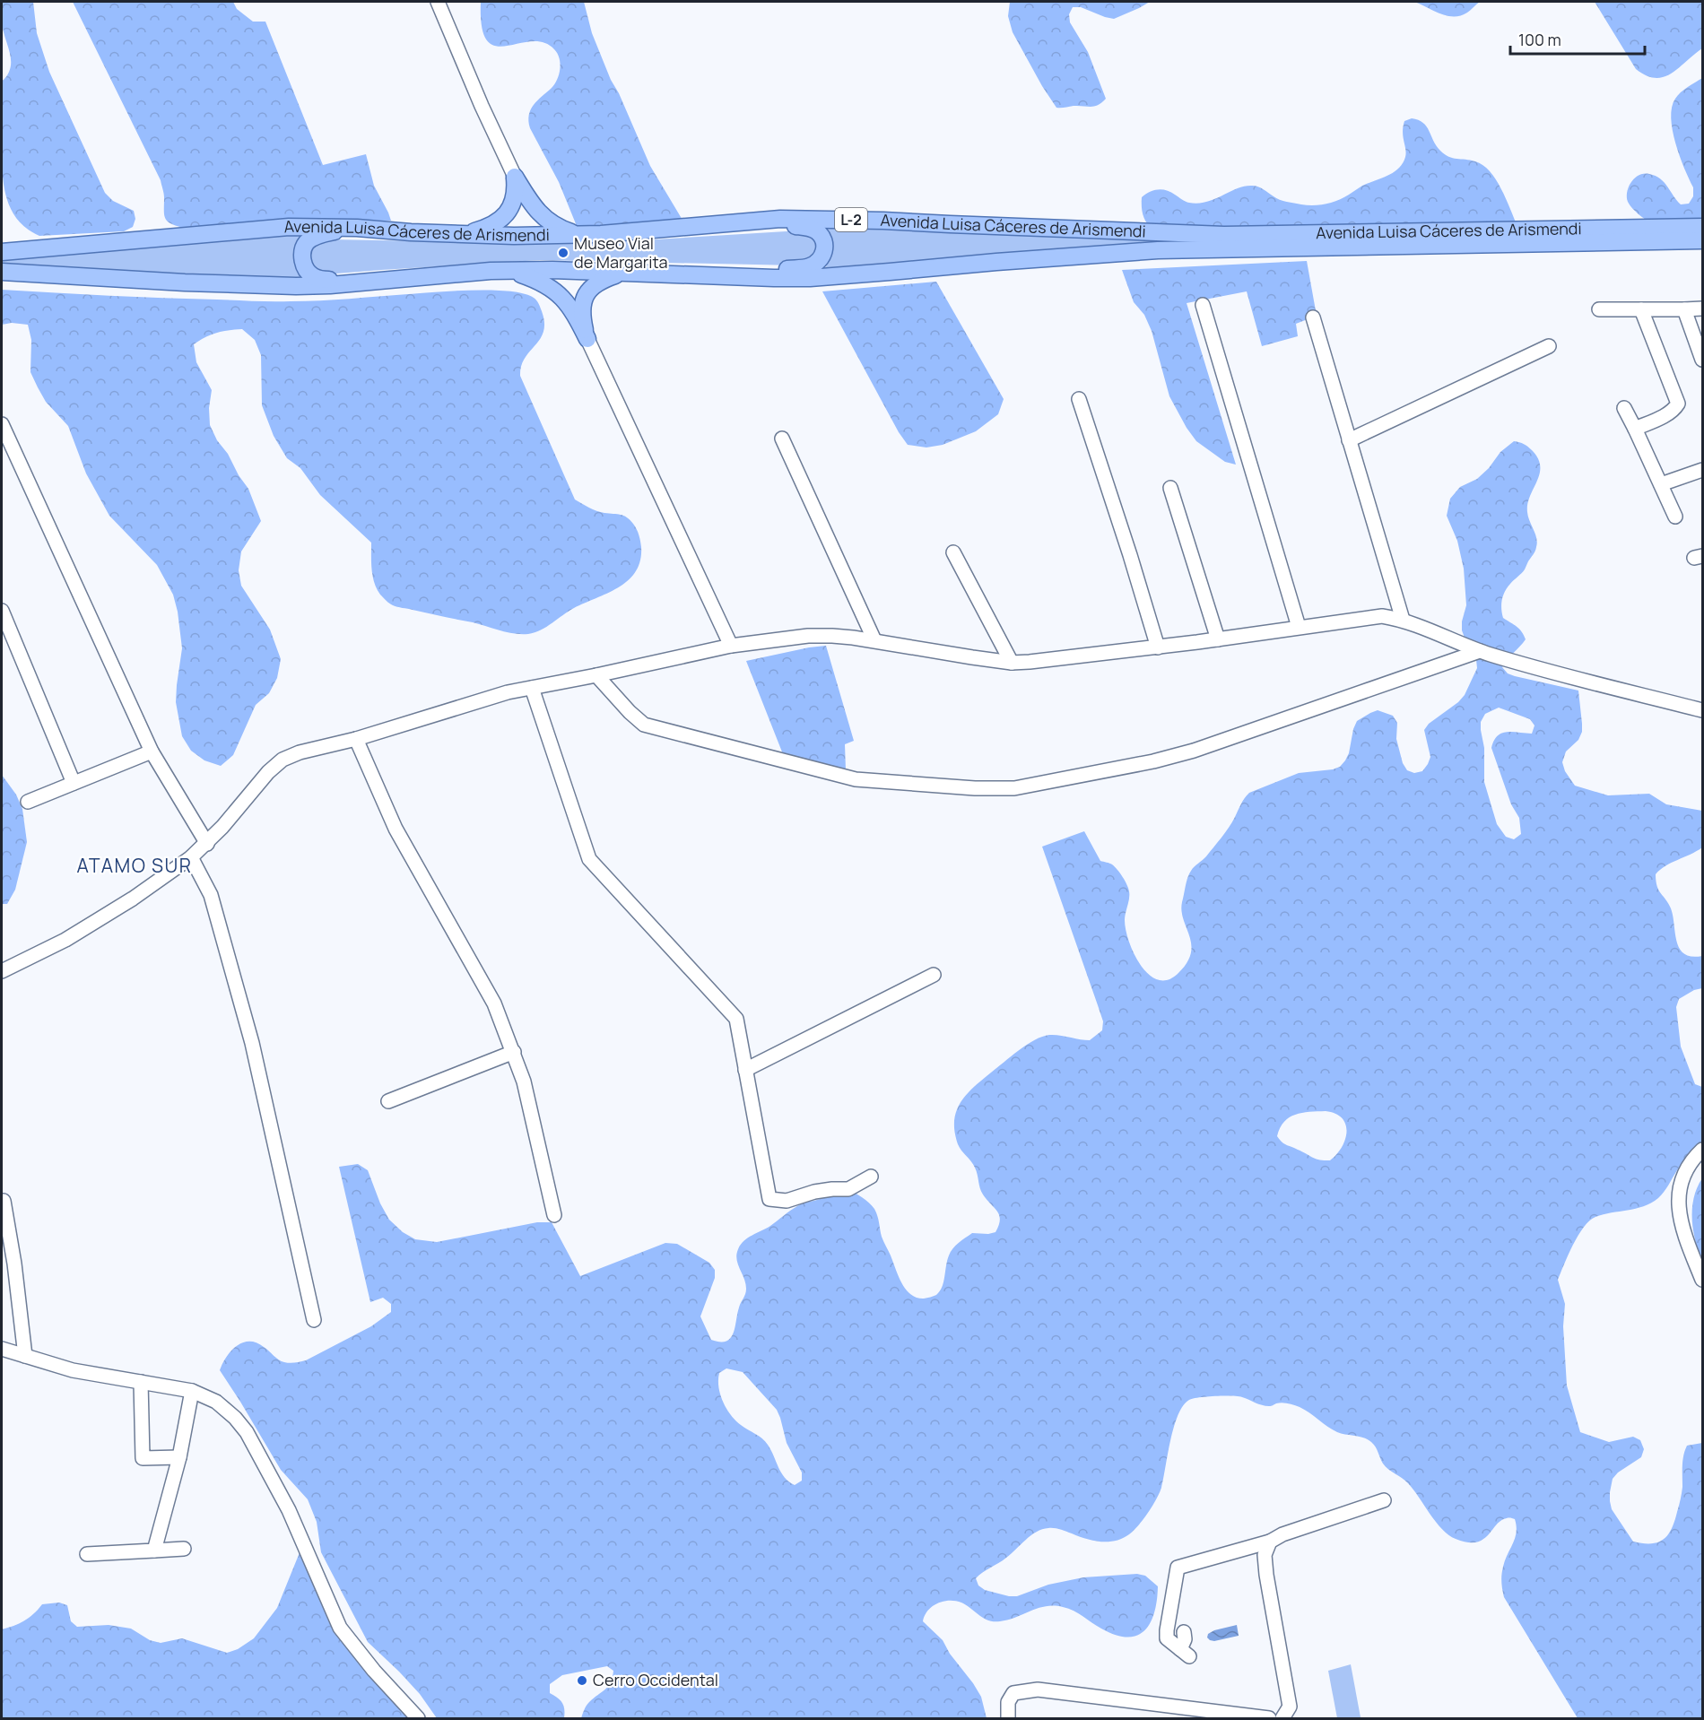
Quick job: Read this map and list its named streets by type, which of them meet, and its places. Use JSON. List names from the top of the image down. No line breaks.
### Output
{"streets":{"main road":["L-2","Avenida Luisa Cáceres de Arismendi"]},"districts":["ATAMO SUR"],"places":["Museo Vial de Margarita","Cerro Occidental"],"scale_bar":"100 m"}
